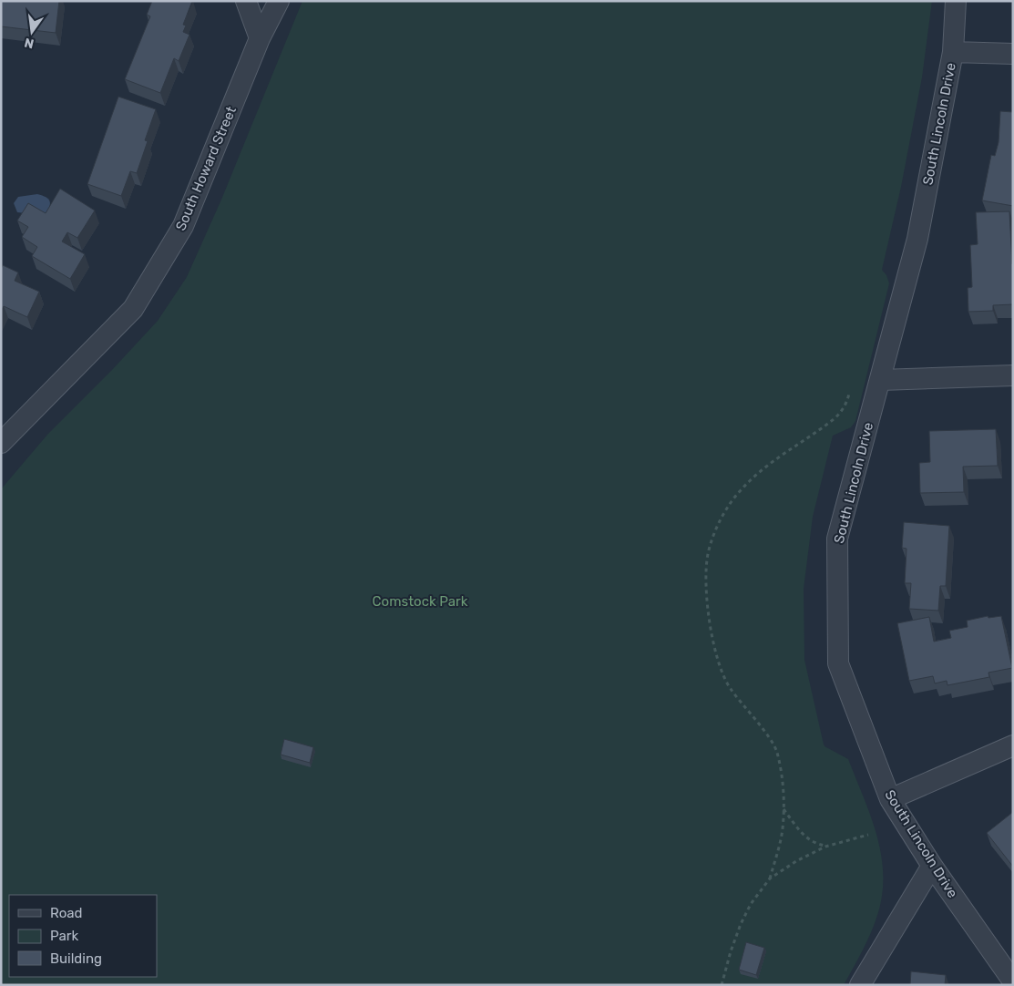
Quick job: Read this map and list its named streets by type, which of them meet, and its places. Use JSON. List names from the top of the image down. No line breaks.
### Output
{"streets":{"street":["South Lincoln Drive","South Howard Street"]},"parks":["Comstock Park"],"legend":["Road","Park","Building"],"north":"bottom"}
